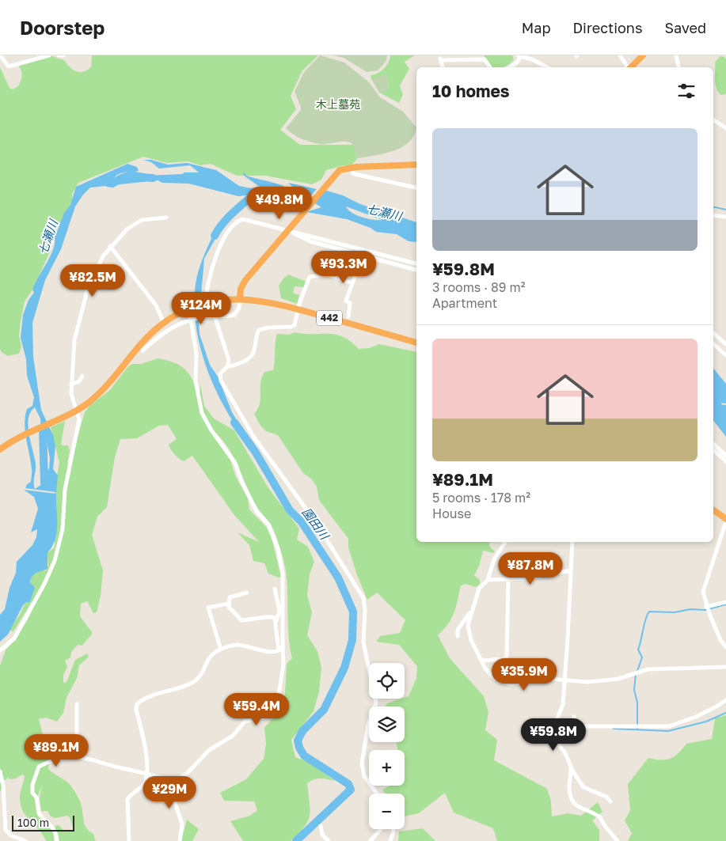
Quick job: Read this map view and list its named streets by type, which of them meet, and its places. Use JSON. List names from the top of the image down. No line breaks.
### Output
{"streets":{"highway":["442"]},"water":["七瀬川","園田川"],"parks":["木上墓苑"],"scale_bar":"100 m","page":{"header":"Doorstep","nav":["Map","Directions","Saved"],"heading":"10 homes","list":[{"name":"¥59.8M","note":"3 rooms · 89 m² · Apartment"},{"name":"¥89.1M","note":"5 rooms · 178 m² · House"}],"price":["¥49.8M","¥93.3M","¥82.5M","¥124M","¥87.8M","¥35.9M","¥59.4M","¥59.8M","¥89.1M","¥29M"],"map_buttons":["+","−"],"scale":"100 m"}}
